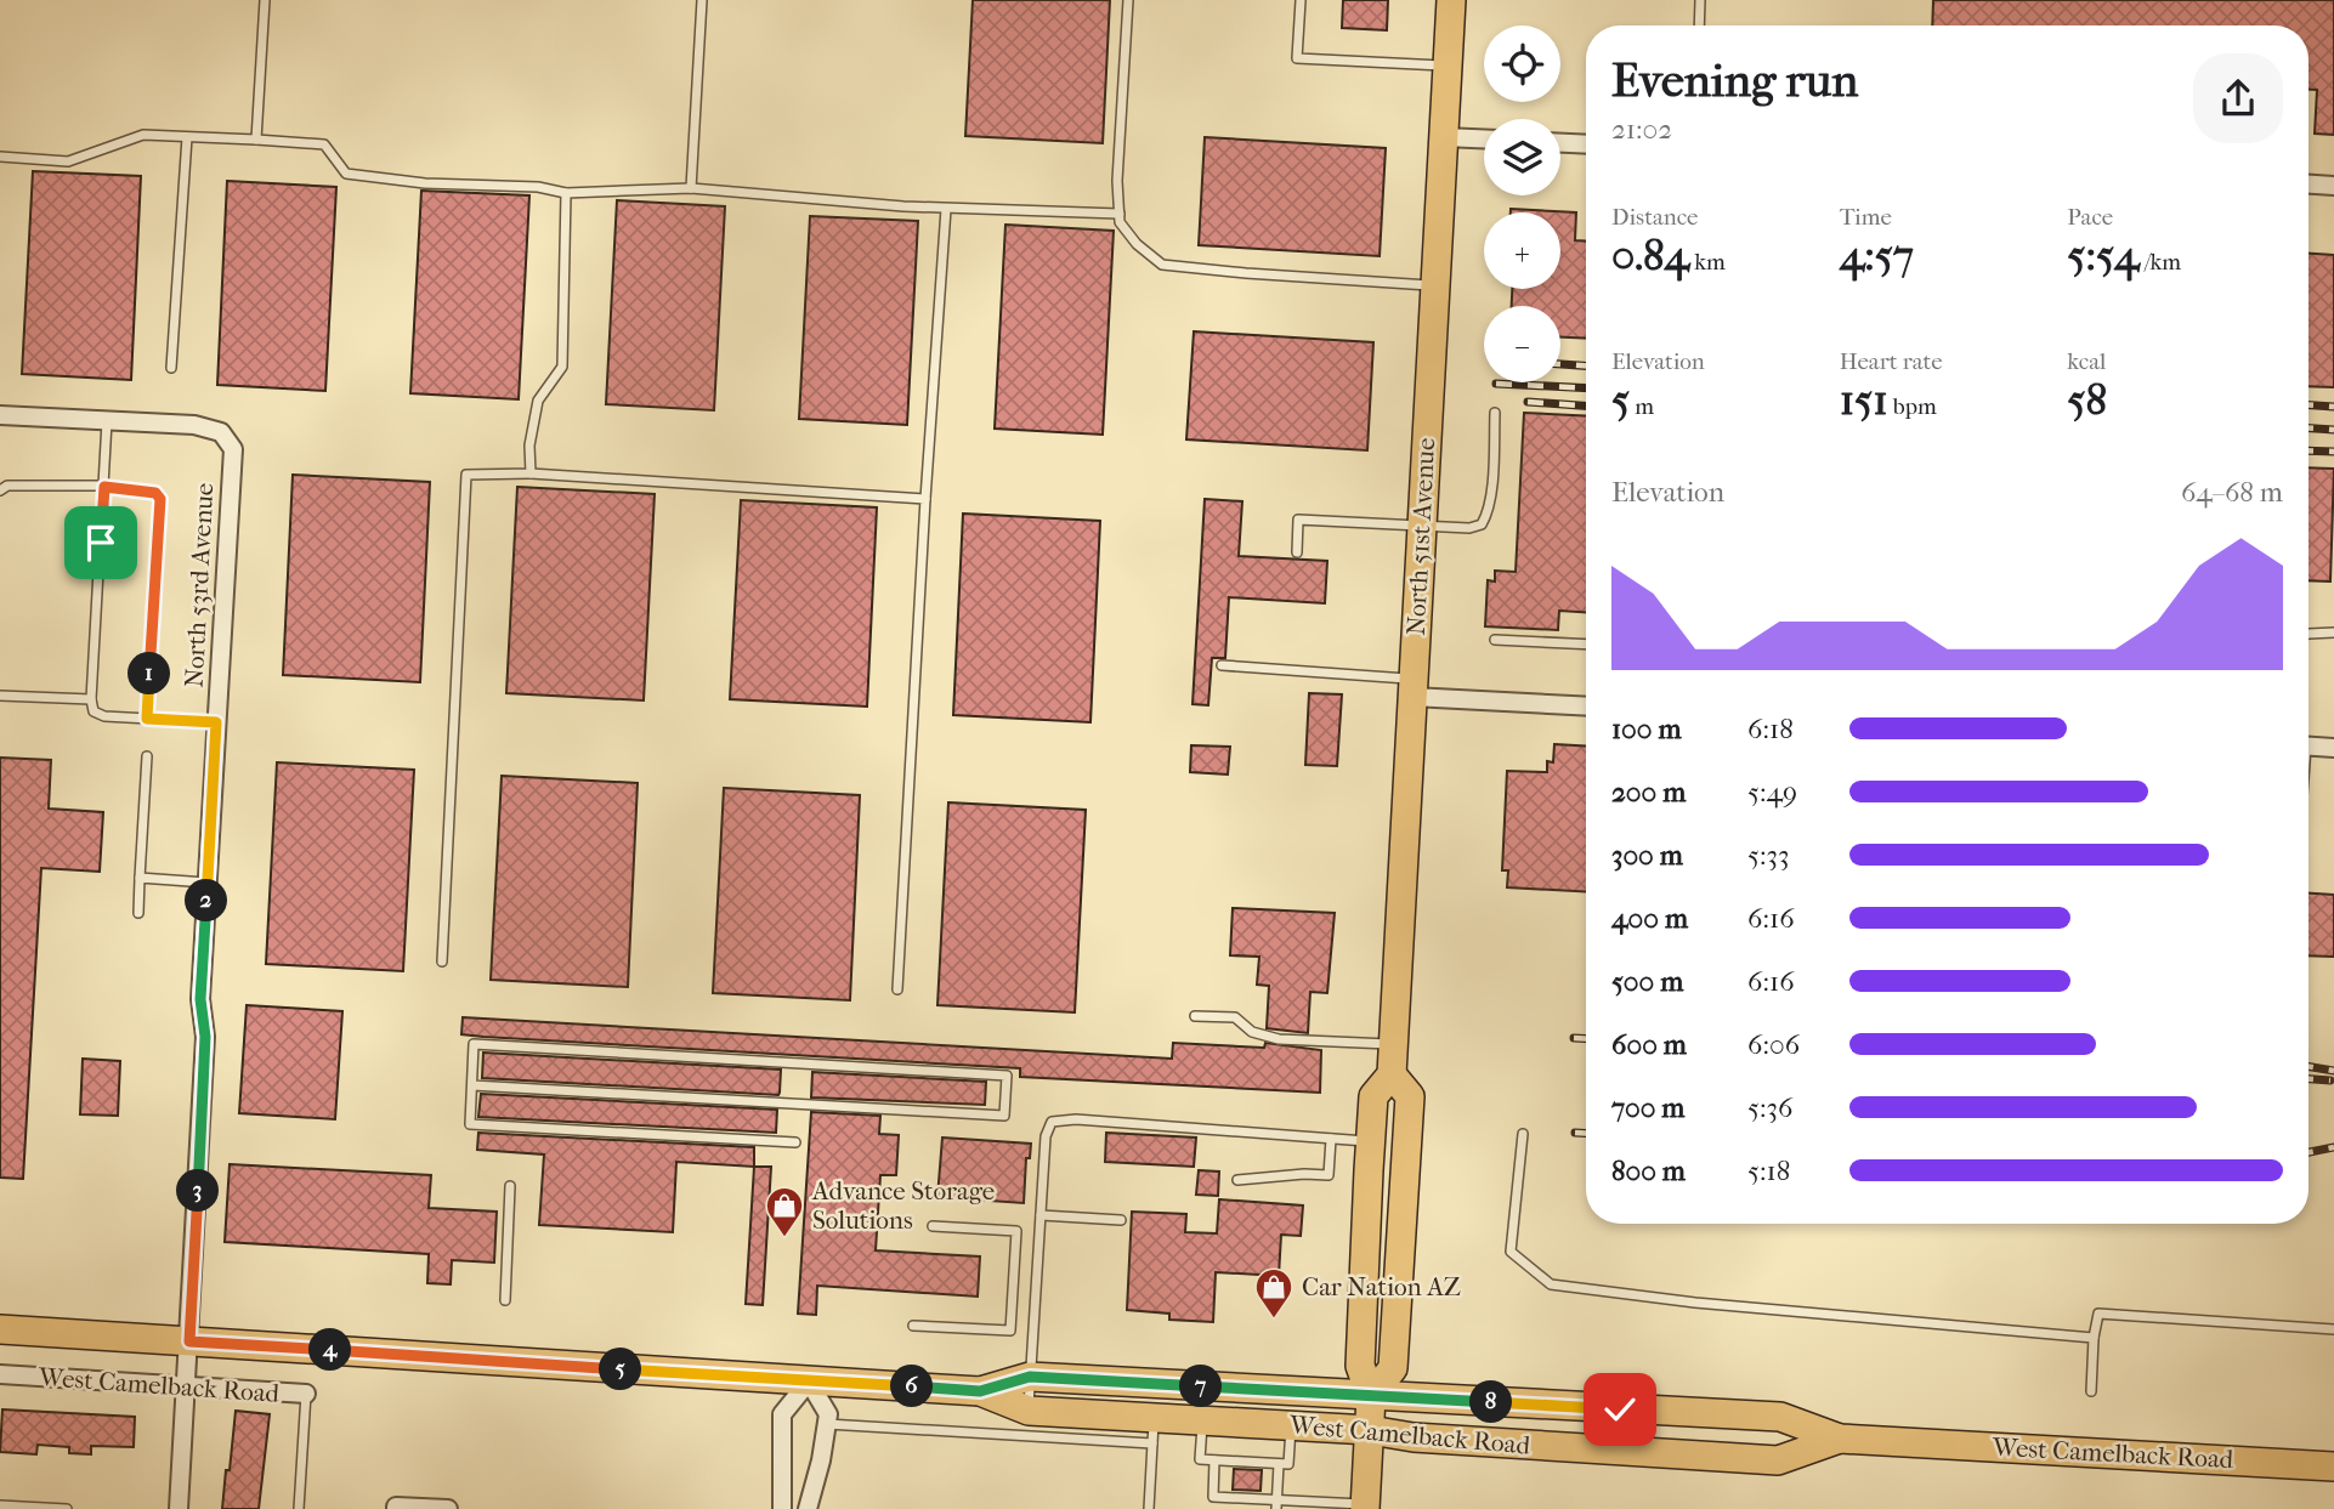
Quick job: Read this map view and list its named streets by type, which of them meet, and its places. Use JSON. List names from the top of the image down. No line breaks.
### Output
{"streets":{"main road":["North 51st Avenue","West Camelback Road"],"street":["North 53rd Avenue"]},"crossings":[["North 51st Avenue","West Camelback Road"],["North 53rd Avenue","West Camelback Road"]],"places":{"shop":["Advance Storage Solutions","Car Nation AZ"]},"page":{"map_buttons":["+","−"],"heading":["Evening run","21:02"],"stats":[["Distance","0.84 km"],["Time","4:57"],["Pace","5:54 /km"],["Elevation","5 m"],["Heart rate","151 bpm"],["kcal","58"]],"chart":["Elevation","64–68 m"],"pins":["1","2","3","4","5","6","7","8"],"list":[{"name":"100 m","note":"6:18"},{"name":"200 m","note":"5:49"},{"name":"300 m","note":"5:33"},{"name":"400 m","note":"6:16"},{"name":"500 m","note":"6:16"},{"name":"600 m","note":"6:06"},{"name":"700 m","note":"5:36"},{"name":"800 m","note":"5:18"}]}}
